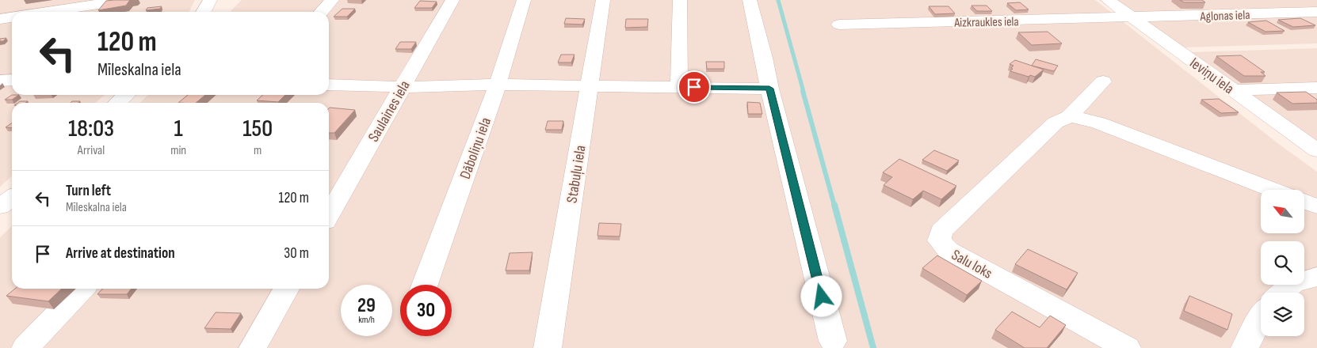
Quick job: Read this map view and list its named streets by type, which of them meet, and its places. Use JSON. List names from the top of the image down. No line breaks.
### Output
{"streets":{"street":["Aglonas iela","Aizkraukles iela","Ieviņu iela","Saulaines iela","Dāboliņu iela","Stabuļu iela","Salu loks"]},"crossings":[["Aglonas iela","Aizkraukles iela"],["Aglonas iela","Ieviņu iela"],["Aizkraukles iela","Ieviņu iela"]],"north":"top left","page":{"turn":["120 m","Mīleskalna iela"],"eta":["18:03","Arrival","1","min","150","m"],"list":[{"name":"Turn left","note":"Mīleskalna iela","value":"120 m"},{"name":"Arrive at destination","value":"30 m"}],"speed":"29 km/h","limit":"30"}}
